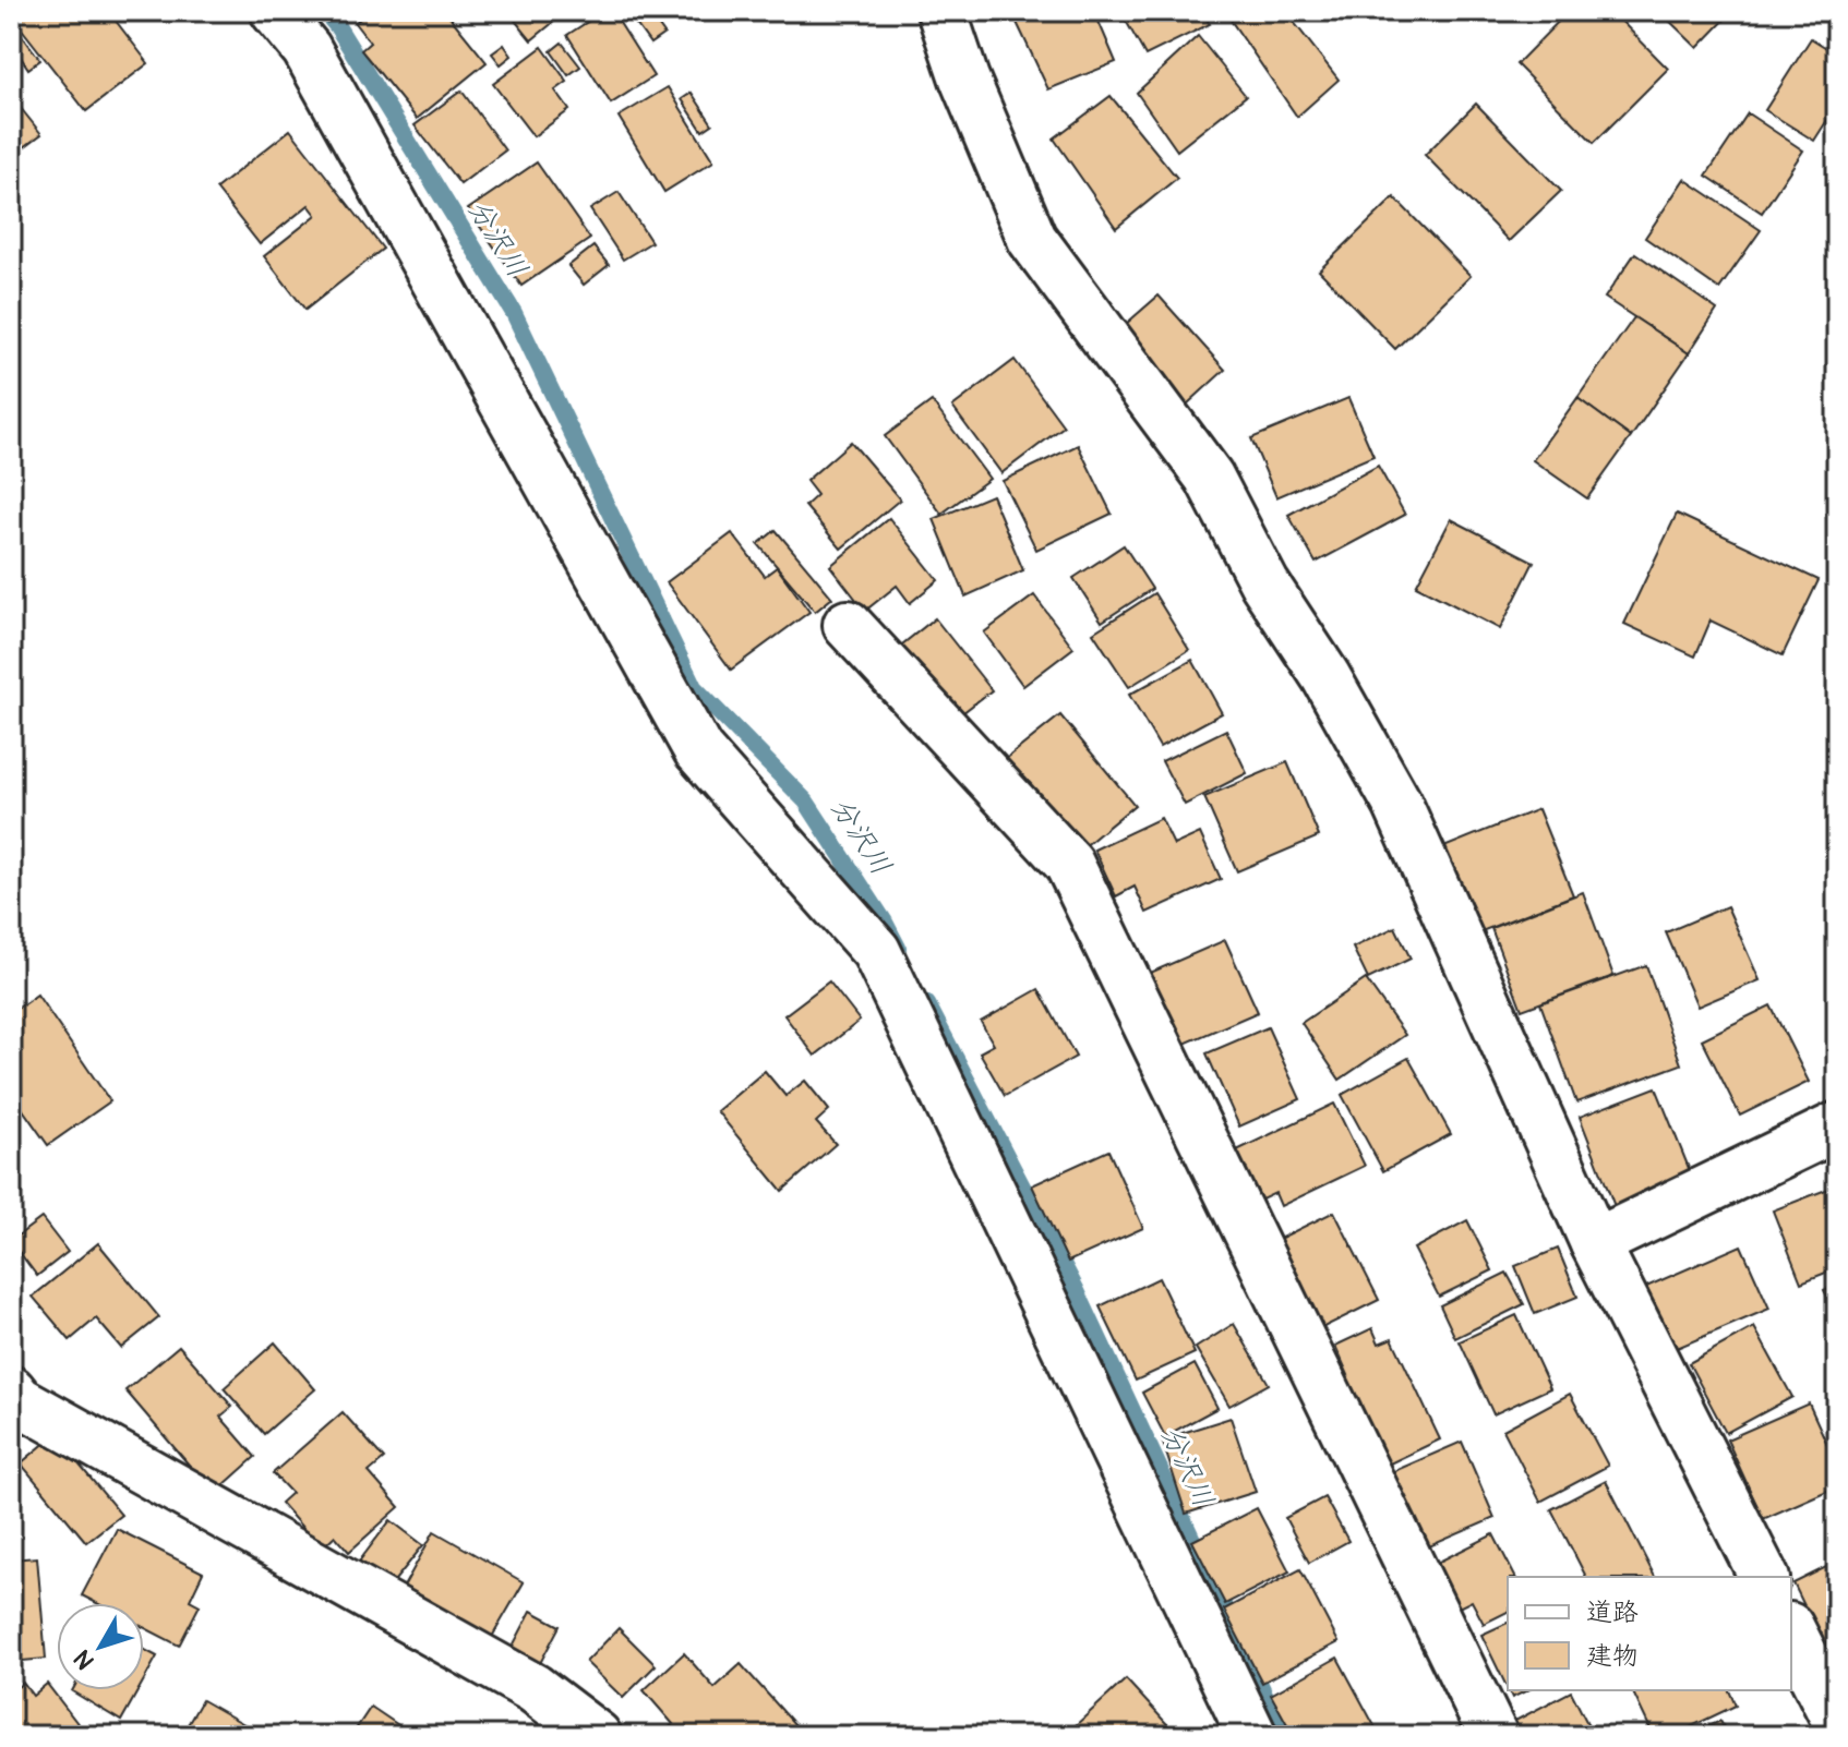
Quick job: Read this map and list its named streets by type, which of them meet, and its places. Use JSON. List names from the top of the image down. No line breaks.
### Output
{"water":["分沢川"],"legend":["道路","建物"],"north":"bottom left"}
